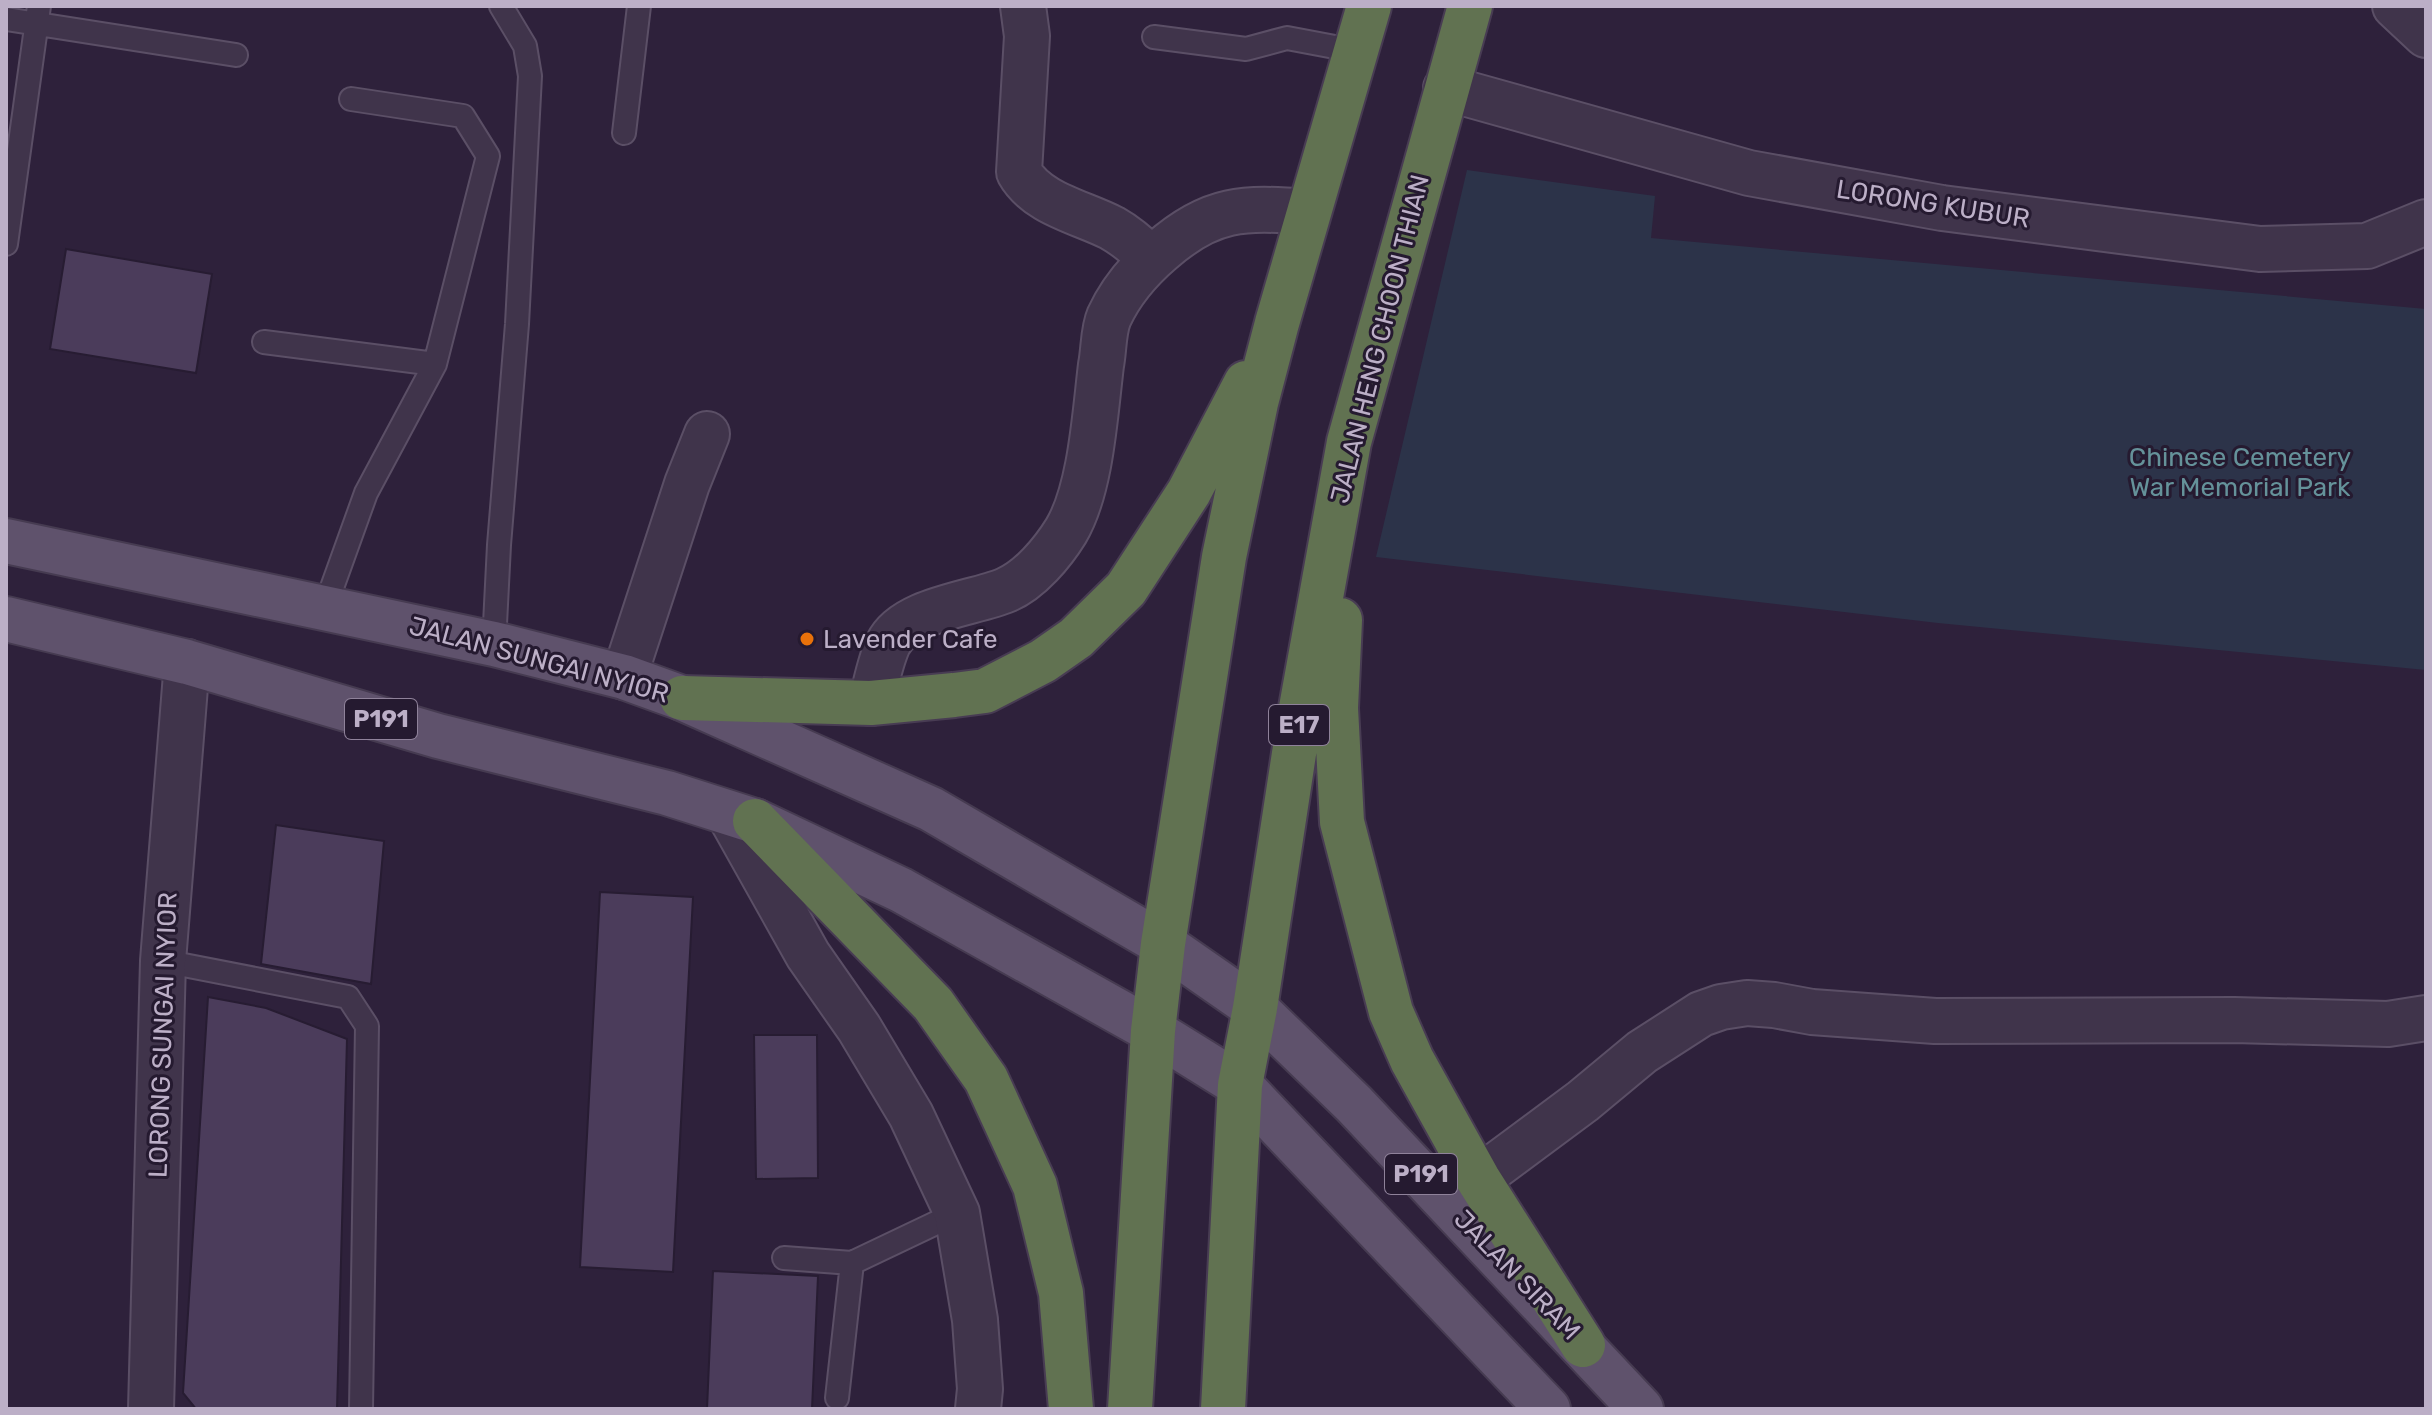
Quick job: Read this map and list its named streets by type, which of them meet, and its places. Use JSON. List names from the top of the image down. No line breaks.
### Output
{"streets":{"highway":["JALAN HENG CHOON THIAN","E17"],"main road":["JALAN SUNGAI NYIOR","P191","JALAN SIRAM"],"street":["LORONG KUBUR","LORONG SUNGAI NYIOR"]},"crossings":[["LORONG KUBUR","JALAN HENG CHOON THIAN"],["JALAN HENG CHOON THIAN","P191"],["JALAN HENG CHOON THIAN","E17"],["JALAN HENG CHOON THIAN","JALAN SIRAM"],["JALAN SUNGAI NYIOR","P191"],["P191","E17"],["P191","LORONG SUNGAI NYIOR"],["P191","JALAN SIRAM"],["E17","JALAN SIRAM"]],"parks":["Chinese Cemetery War Memorial Park"],"places":["Lavender Cafe"]}
